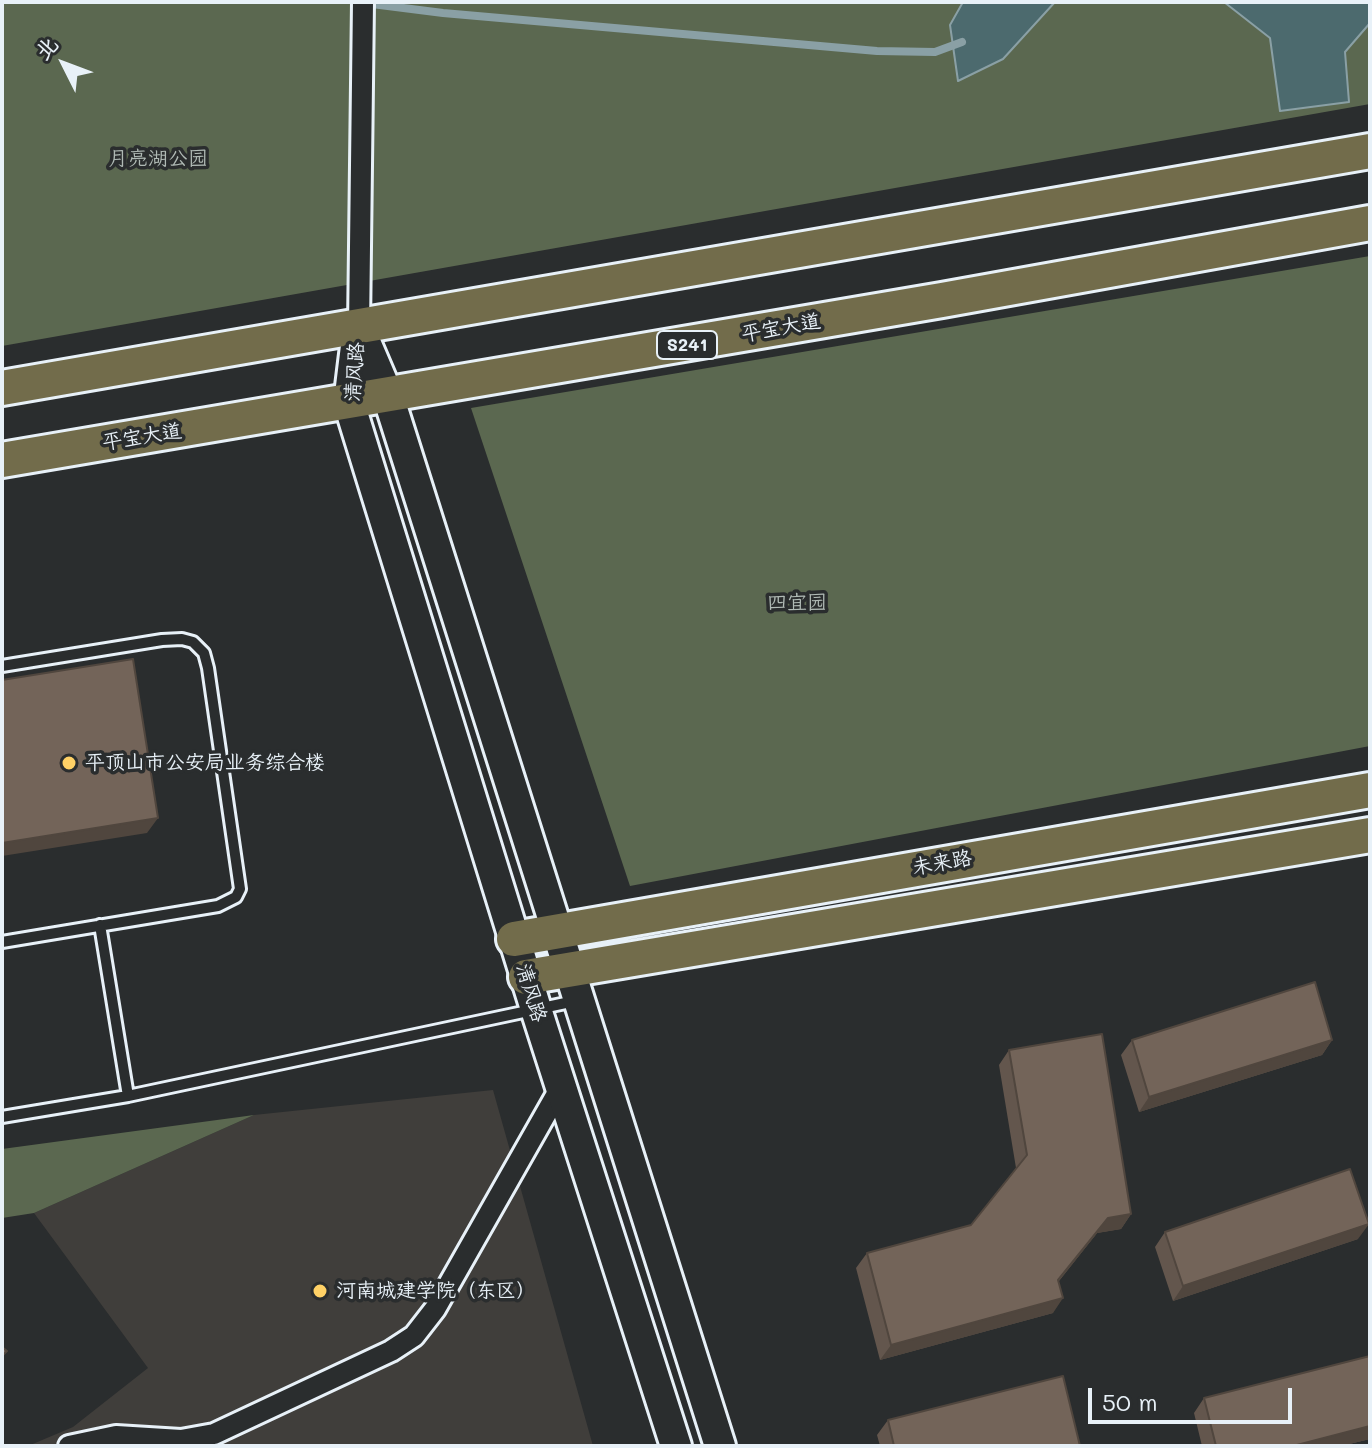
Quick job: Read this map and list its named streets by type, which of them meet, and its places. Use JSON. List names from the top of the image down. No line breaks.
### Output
{"streets":{"main road":["平宝大道","S241","未来路"],"street":["清风路"]},"crossings":[["平宝大道","清风路"],["清风路","未来路"]],"parks":["月亮湖公园","四宜园"],"places":["平顶山市公安局业务综合楼","河南城建学院（东区）"],"scale_bar":"50 m","north":"top left"}
